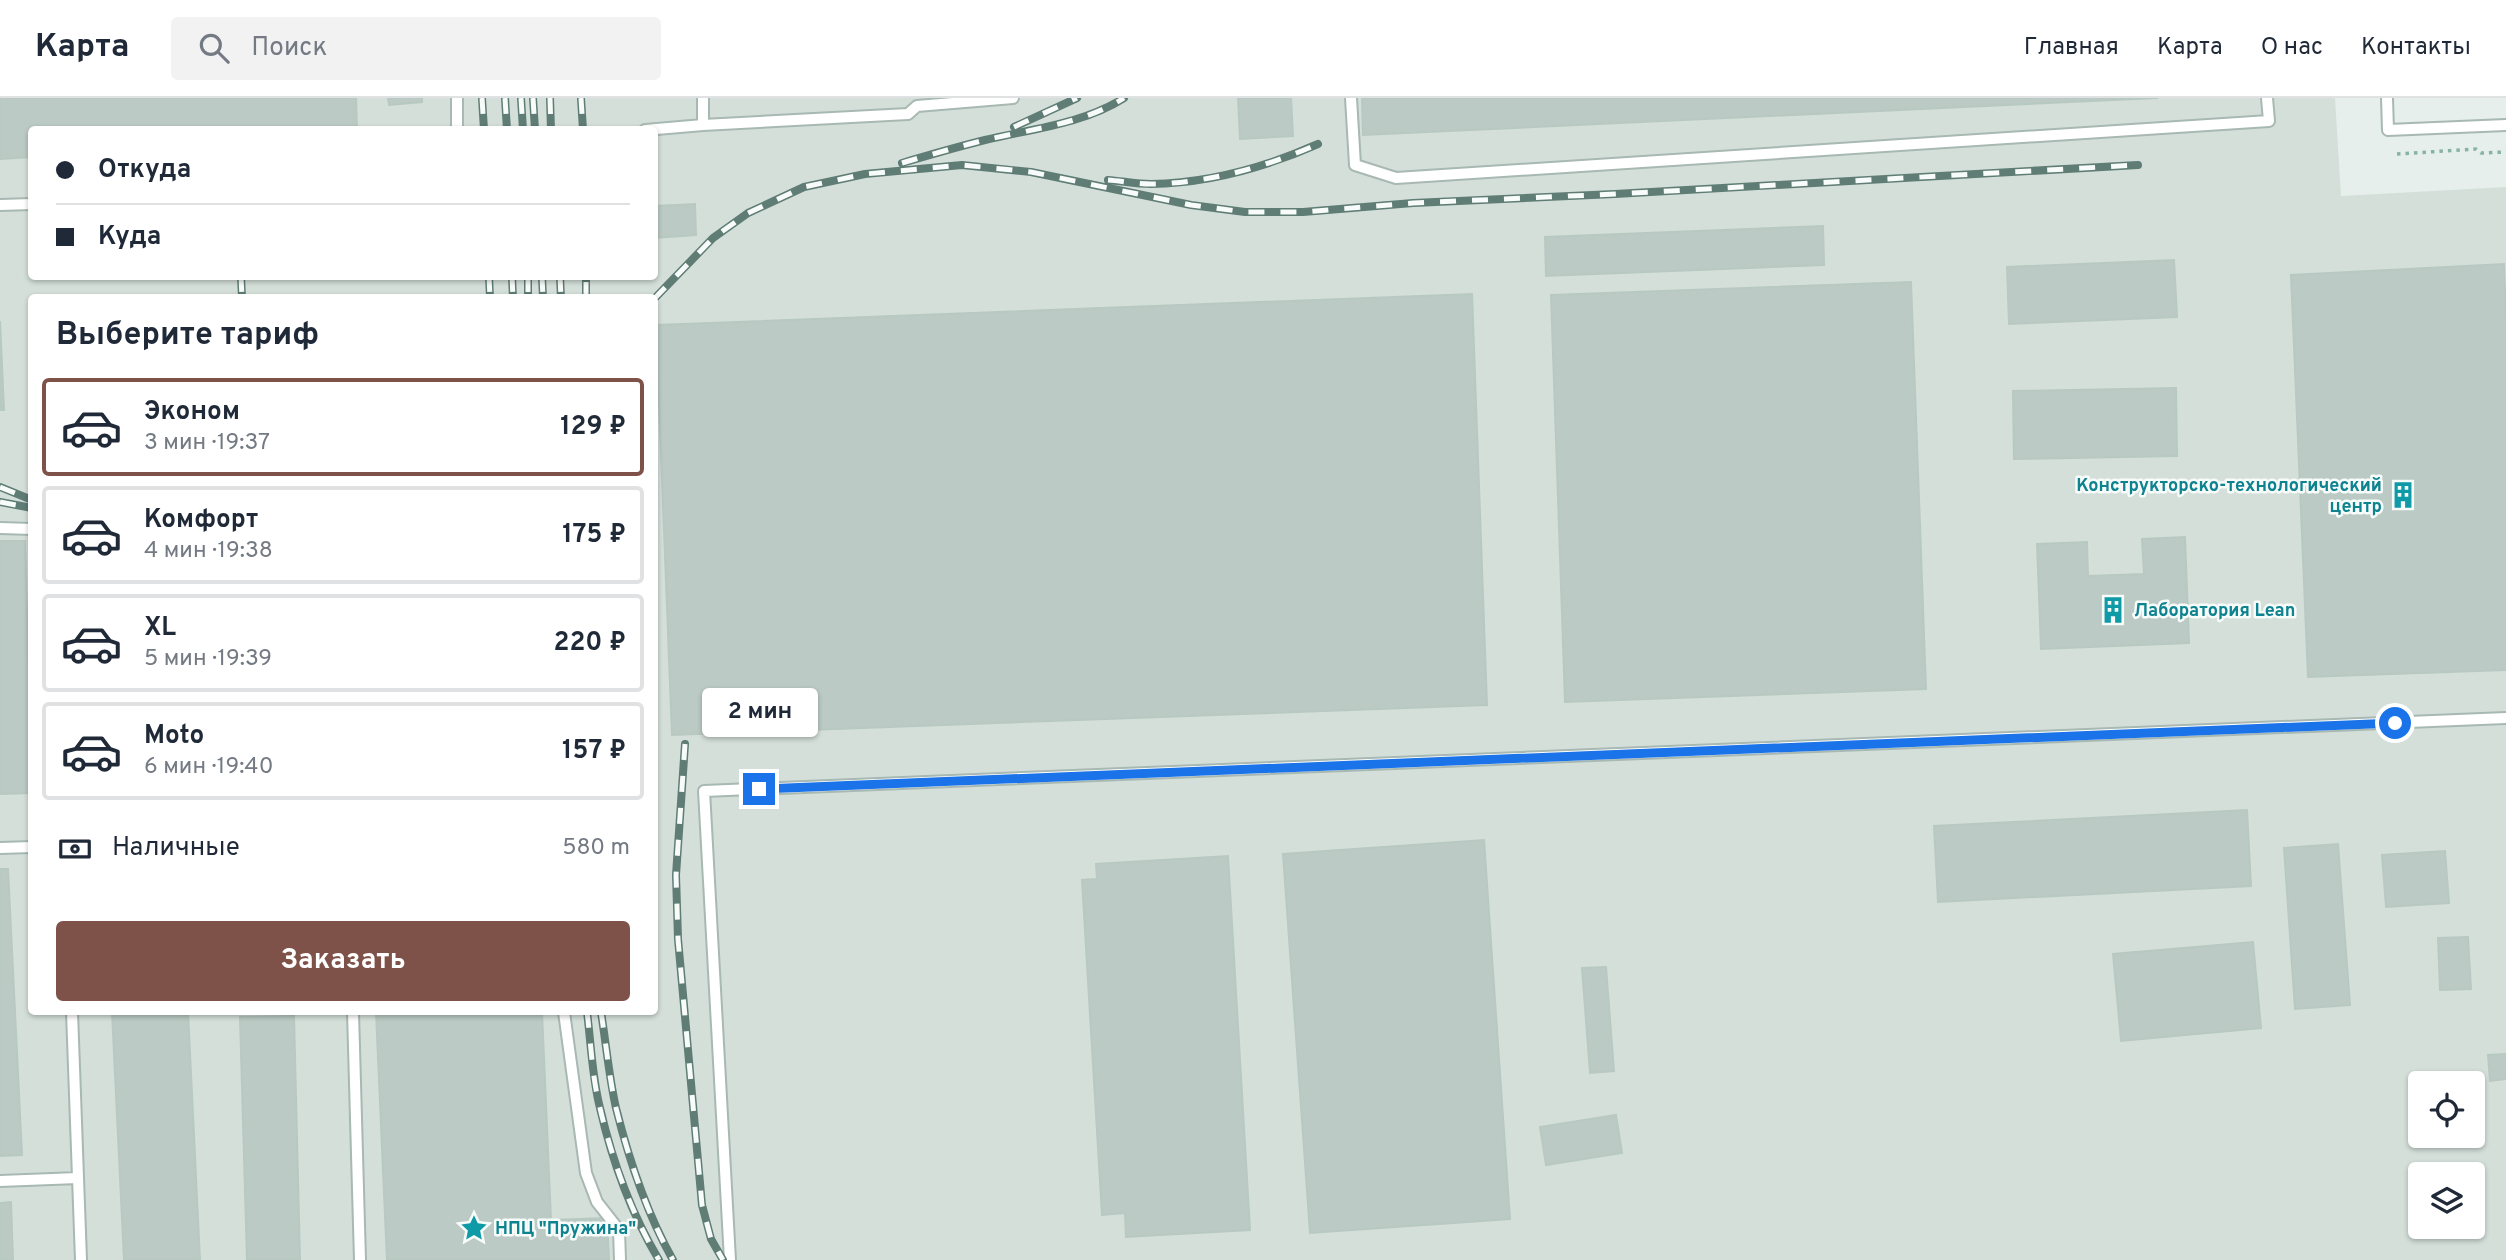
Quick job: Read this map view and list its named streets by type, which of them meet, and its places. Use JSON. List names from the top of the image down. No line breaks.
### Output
{"places":{"building":["Конструкторско-технологический центр","Лаборатория Lean"],"place":["НПЦ \"Пружина\""]},"page":{"header":"Карта","search":"Поиск","nav":["Главная","Карта","О нас","Контакты"],"banner":["Откуда","Куда"],"heading":"Выберите тариф","list":[{"name":"Эконом","note":"3 мин · 19:37","value":"129 ₽"},{"name":"Комфорт","note":"4 мин · 19:38","value":"175 ₽"},{"name":"XL","note":"5 мин · 19:39","value":"220 ₽"},{"name":"Moto","note":"6 мин · 19:40","value":"157 ₽"}],"bubble":"2 мин","pay":["Наличные","580 m"],"buttons":"Заказать"}}
